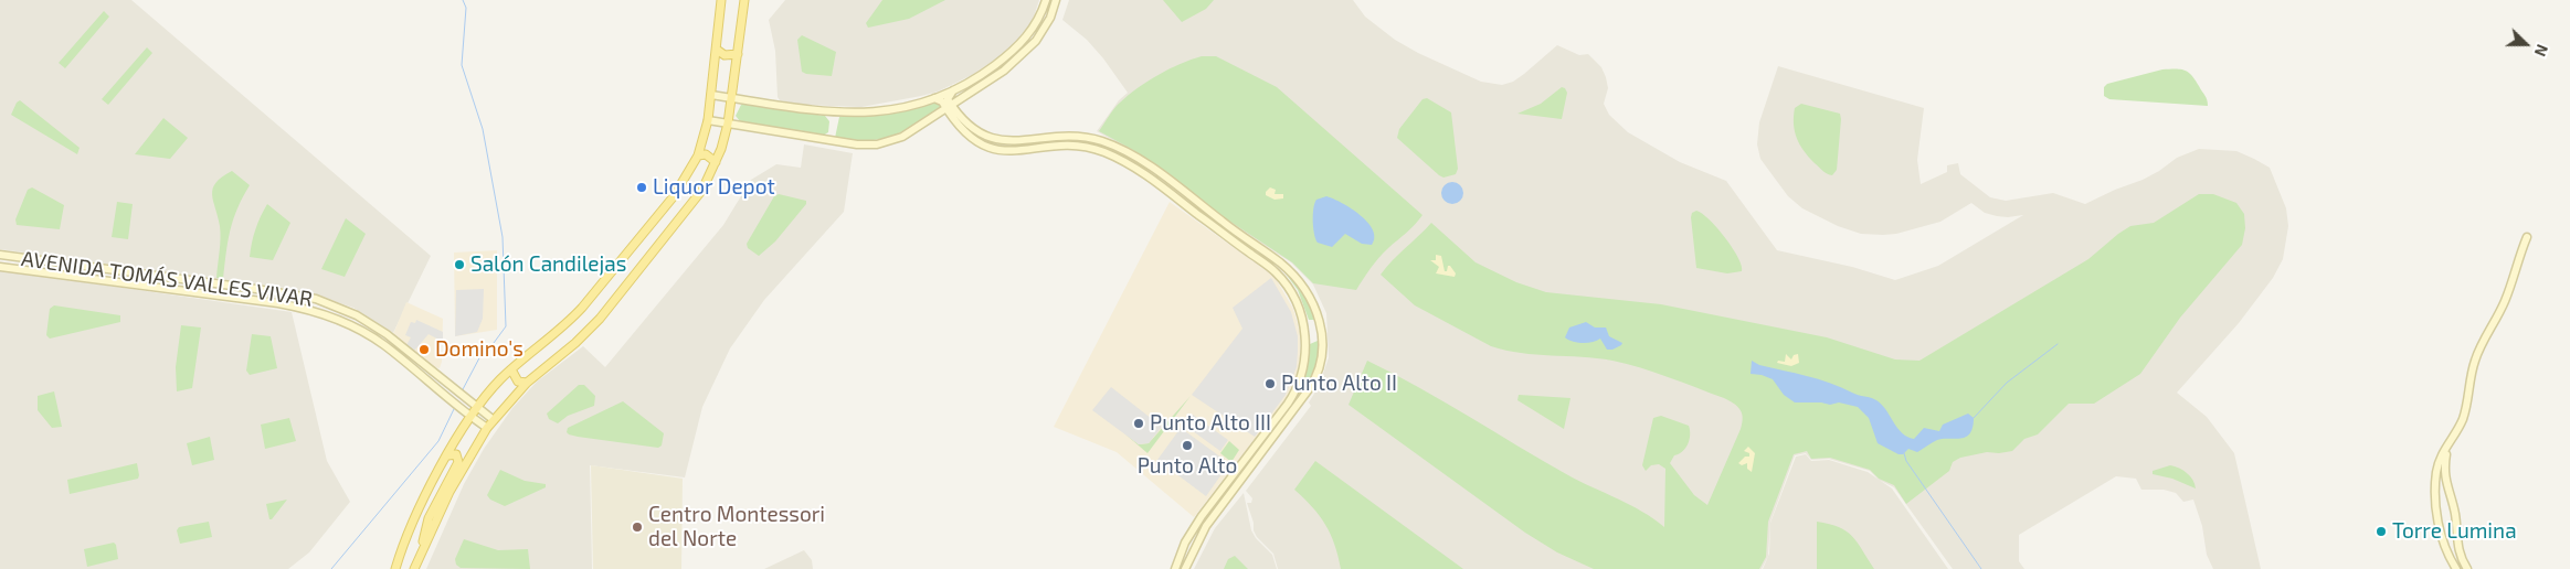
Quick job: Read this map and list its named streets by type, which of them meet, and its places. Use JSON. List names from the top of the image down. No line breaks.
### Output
{"streets":{"main road":["AVENIDA TOMÁS VALLES VIVAR"]},"places":["Liquor Depot","Salón Candilejas","Domino's","Punto Alto II","Punto Alto III","Punto Alto","Centro Montessori del Norte","Torre Lumina"],"north":"right"}
